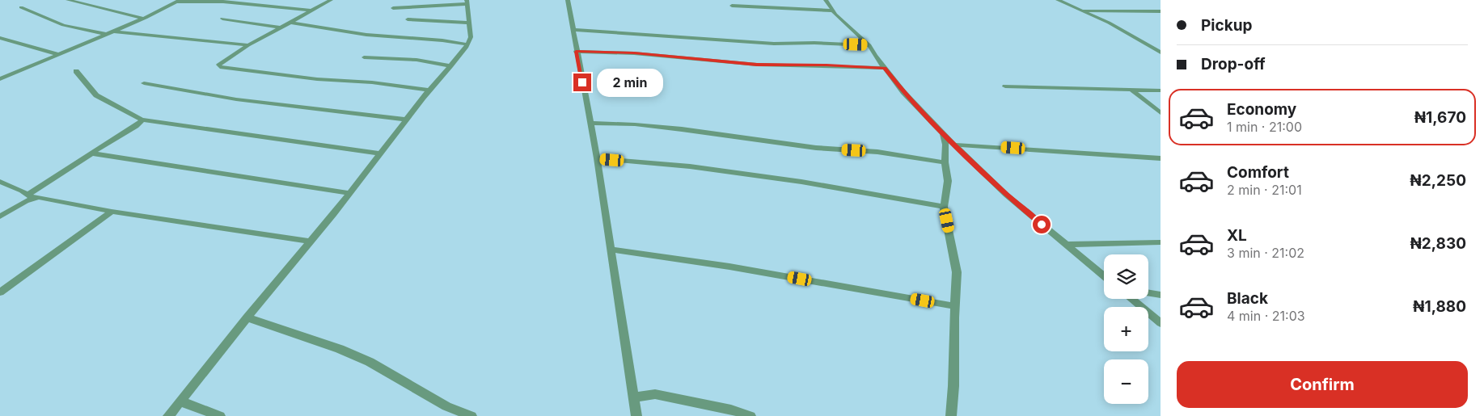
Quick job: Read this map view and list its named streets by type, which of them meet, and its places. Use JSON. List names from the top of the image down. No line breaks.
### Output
{"page":{"banner":["Pickup","Drop-off"],"bubble":"2 min","list":[{"name":"Economy","note":"1 min · 21:00","value":"₦1,670"},{"name":"Comfort","note":"2 min · 21:01","value":"₦2,250"},{"name":"XL","note":"3 min · 21:02","value":"₦2,830"},{"name":"Black","note":"4 min · 21:03","value":"₦1,880"}],"map_buttons":["+","−"],"buttons":"Confirm"}}
